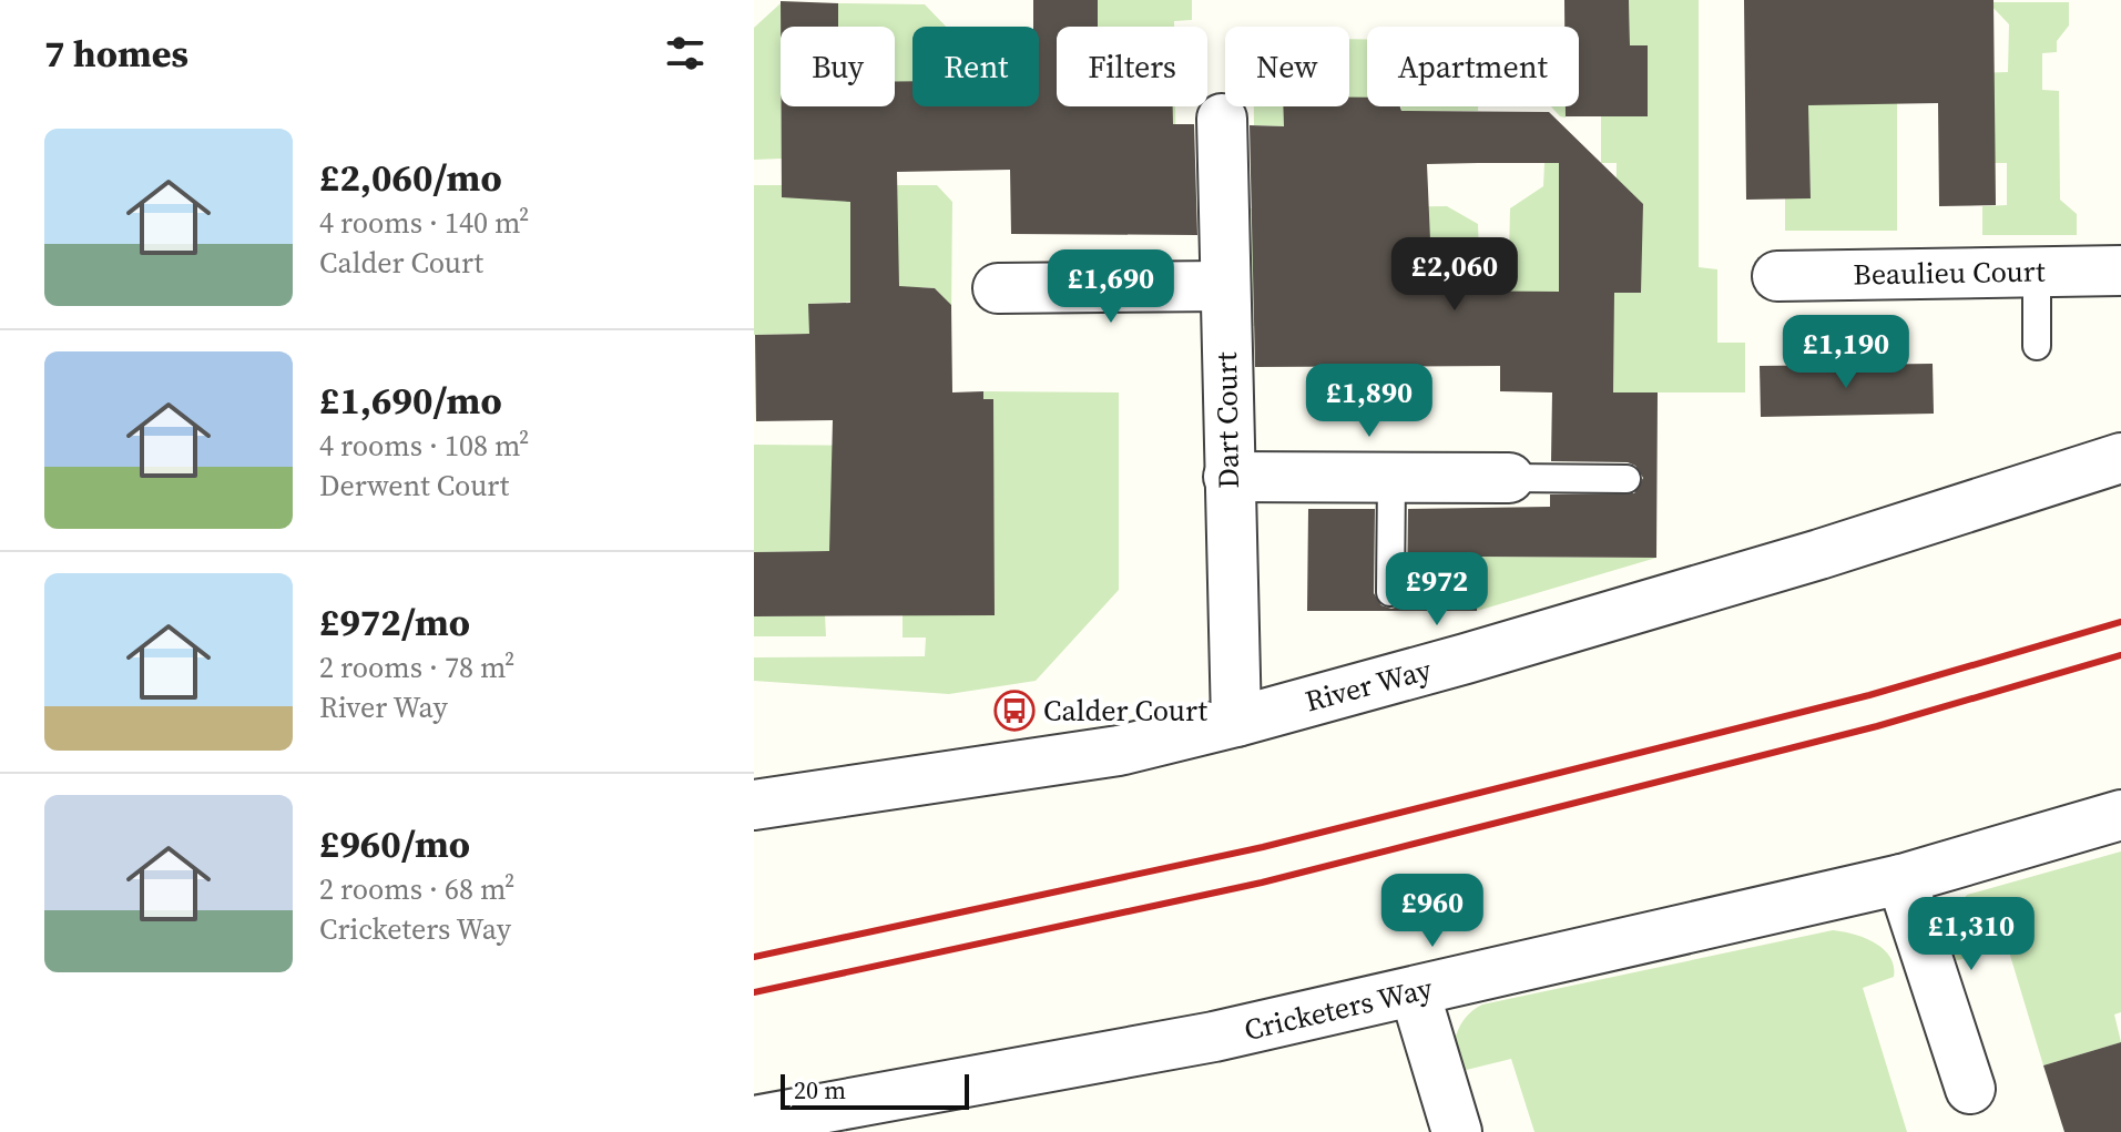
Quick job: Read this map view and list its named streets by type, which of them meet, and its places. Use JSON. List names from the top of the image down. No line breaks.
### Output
{"streets":{"street":["Beaulieu Court","Dart Court","River Way","Cricketers Way"]},"crossings":[["Dart Court","River Way"]],"places":{"bus stop":["Calder Court"]},"scale_bar":"20 m","page":{"heading":"7 homes","chip":["Buy","Rent","Filters","New","Apartment"],"list":[{"name":"£2,060/mo","note":"4 rooms · 140 m² · Calder Court"},{"name":"£1,690/mo","note":"4 rooms · 108 m² · Derwent Court"},{"name":"£972/mo","note":"2 rooms · 78 m² · River Way"},{"name":"£960/mo","note":"2 rooms · 68 m² · Cricketers Way"}],"price":["£2,060","£1,690","£1,190","£1,890","£972","£960","£1,310"],"scale":"20 m"}}
